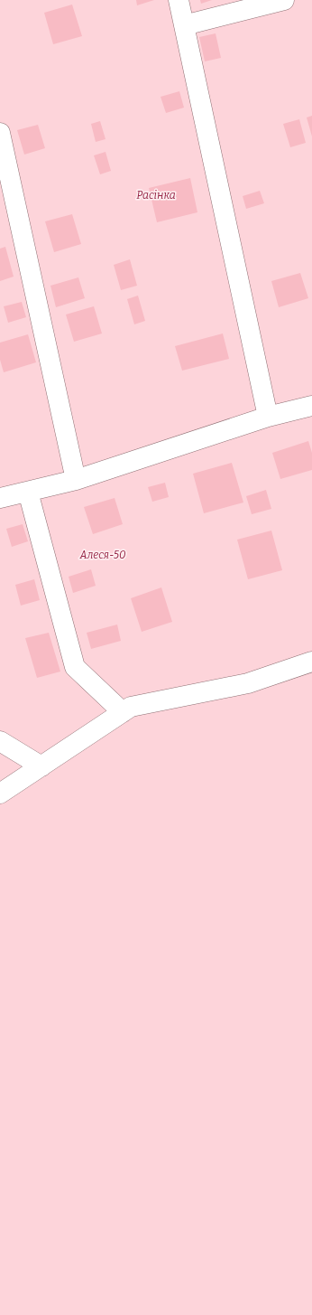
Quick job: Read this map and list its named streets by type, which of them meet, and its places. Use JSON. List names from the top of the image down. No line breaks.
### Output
{"parks":["Расінка","Алеся-50"]}
